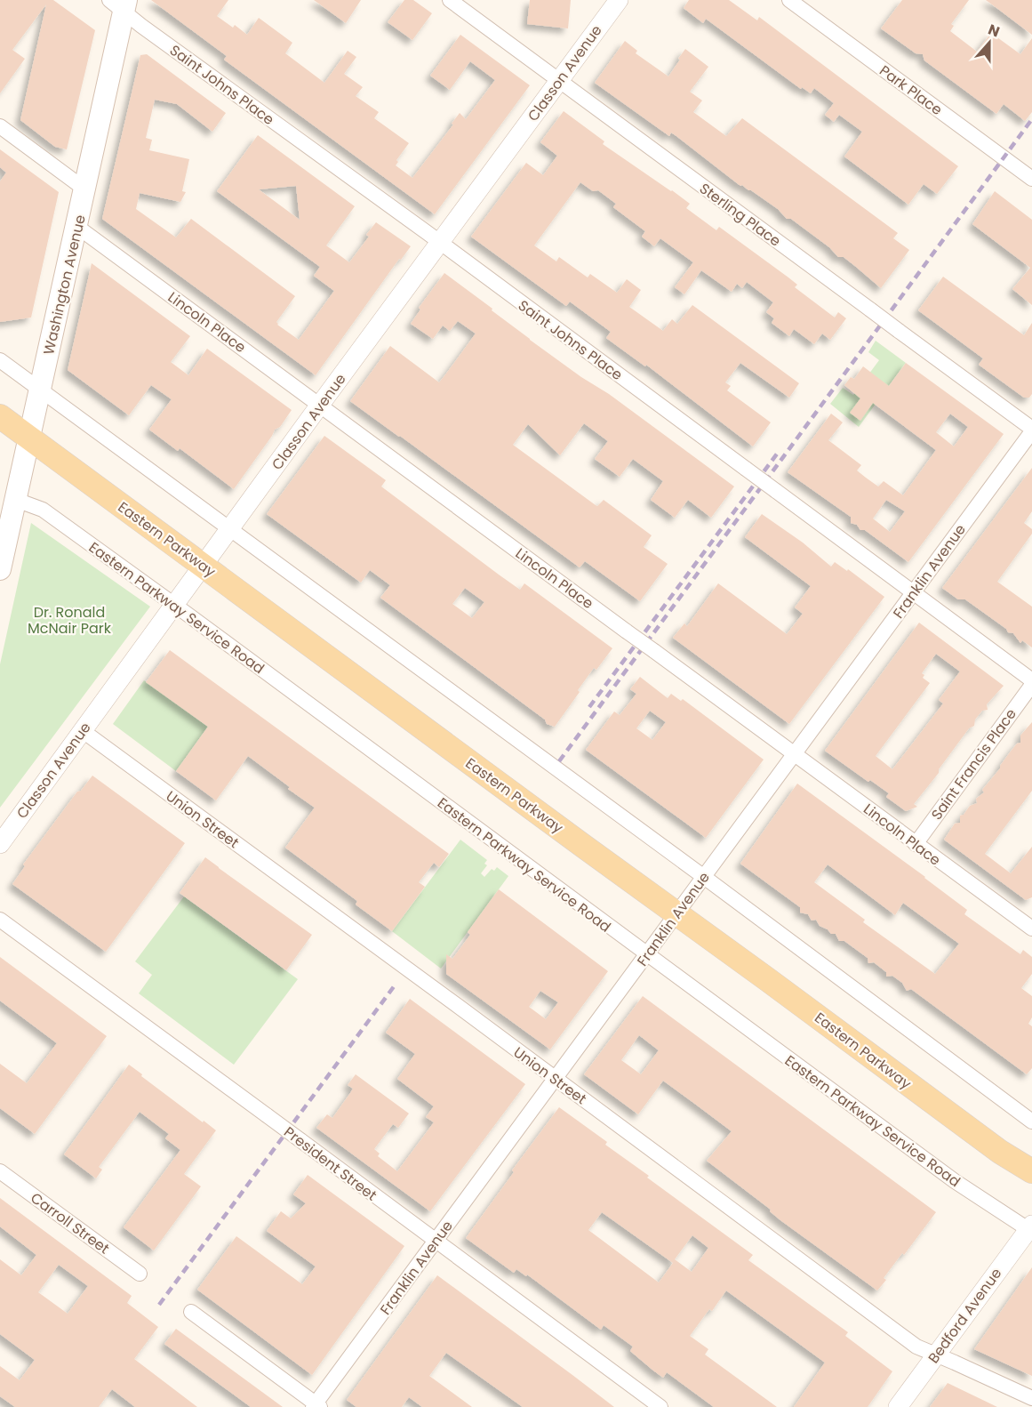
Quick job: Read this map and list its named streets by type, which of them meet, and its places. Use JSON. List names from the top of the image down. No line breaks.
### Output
{"streets":{"main road":["Washington Avenue","Eastern Parkway"],"street":["Classon Avenue","Saint Johns Place","Park Place","Sterling Place","Lincoln Place","Franklin Avenue","Eastern Parkway Service Road","Saint Francis Place","Union Street","President Street","Carroll Street","Bedford Avenue"]},"crossings":[["Classon Avenue","Saint Johns Place"],["Classon Avenue","Sterling Place"],["Classon Avenue","Lincoln Place"],["Classon Avenue","Eastern Parkway"],["Classon Avenue","Eastern Parkway Service Road"],["Classon Avenue","Union Street"],["Saint Johns Place","Washington Avenue"],["Saint Johns Place","Franklin Avenue"],["Sterling Place","Franklin Avenue"],["Washington Avenue","Lincoln Place"],["Washington Avenue","Eastern Parkway"],["Washington Avenue","Eastern Parkway Service Road"],["Lincoln Place","Franklin Avenue"],["Lincoln Place","Saint Francis Place"],["Eastern Parkway","Franklin Avenue"],["Franklin Avenue","Eastern Parkway Service Road"],["Franklin Avenue","Union Street"],["Franklin Avenue","President Street"],["Eastern Parkway Service Road","Bedford Avenue"],["Union Street","Bedford Avenue"]],"parks":["Dr. Ronald McNair Park"],"north":"top"}
